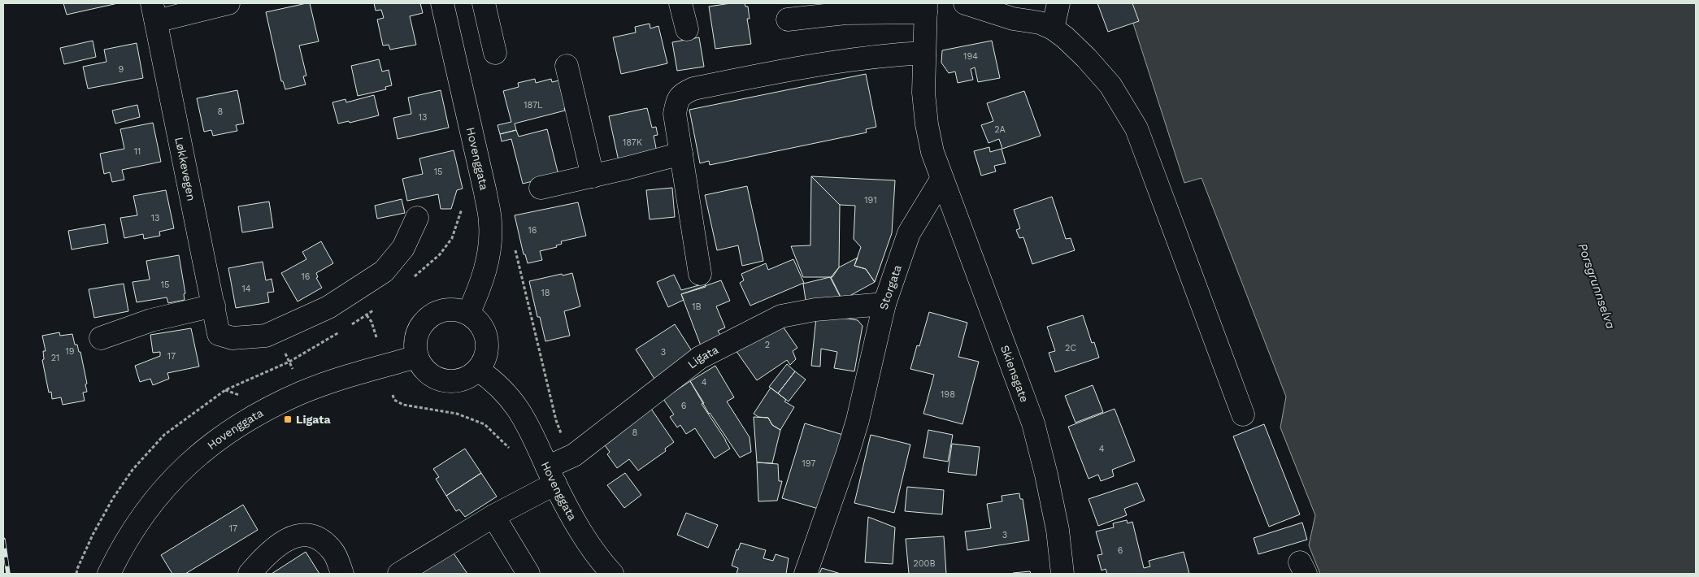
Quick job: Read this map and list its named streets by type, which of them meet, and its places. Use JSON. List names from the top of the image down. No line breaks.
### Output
{"streets":{"street":["Hovenggata","Løkkevegen","Storgata","Ligata","Skiensgate"]},"crossings":[["Hovenggata","Ligata"],["Storgata","Ligata"],["Storgata","Skiensgate"]],"water":["Porsgrunnselva"],"places":{"transit":["Ligata"]},"house_numbers":["194","9","187L","8","13","2A","187K","11","15","191","13","16","16","15","14","18","1B","2","2C","19","3","17","21","4","198","6","8","4","197","17","3","6","200B"]}
